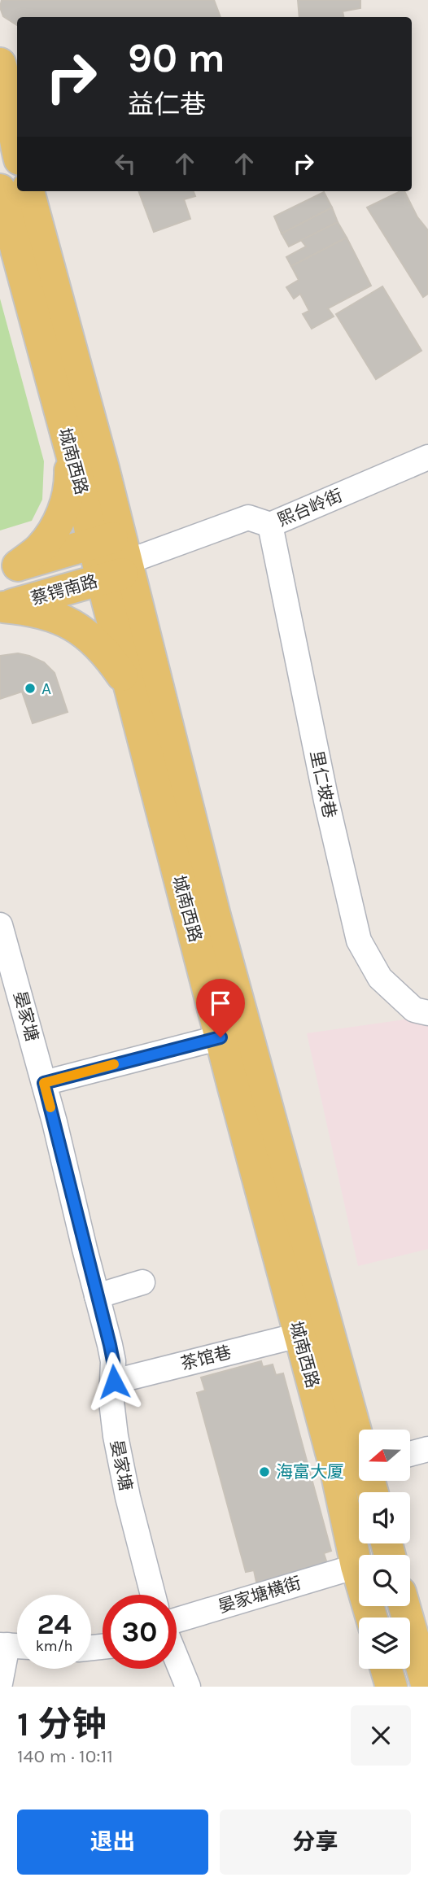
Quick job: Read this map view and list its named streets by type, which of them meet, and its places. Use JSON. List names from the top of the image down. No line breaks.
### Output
{"streets":{"main road":["城南西路","蔡锷南路"],"street":["熙台岭街","里仁坡巷","晏家塘","茶馆巷","晏家塘横街"]},"crossings":[["城南西路","熙台岭街"],["城南西路","蔡锷南路"],["城南西路","茶馆巷"],["城南西路","晏家塘横街"],["熙台岭街","蔡锷南路"],["熙台岭街","里仁坡巷"],["晏家塘","茶馆巷"]],"places":["A","海富大厦"],"north":"left","page":{"turn":["90 m","益仁巷"],"speed":"24 km/h","limit":"30","heading":["1 分钟","140 m · 10:11"],"buttons":["退出","分享"]}}
